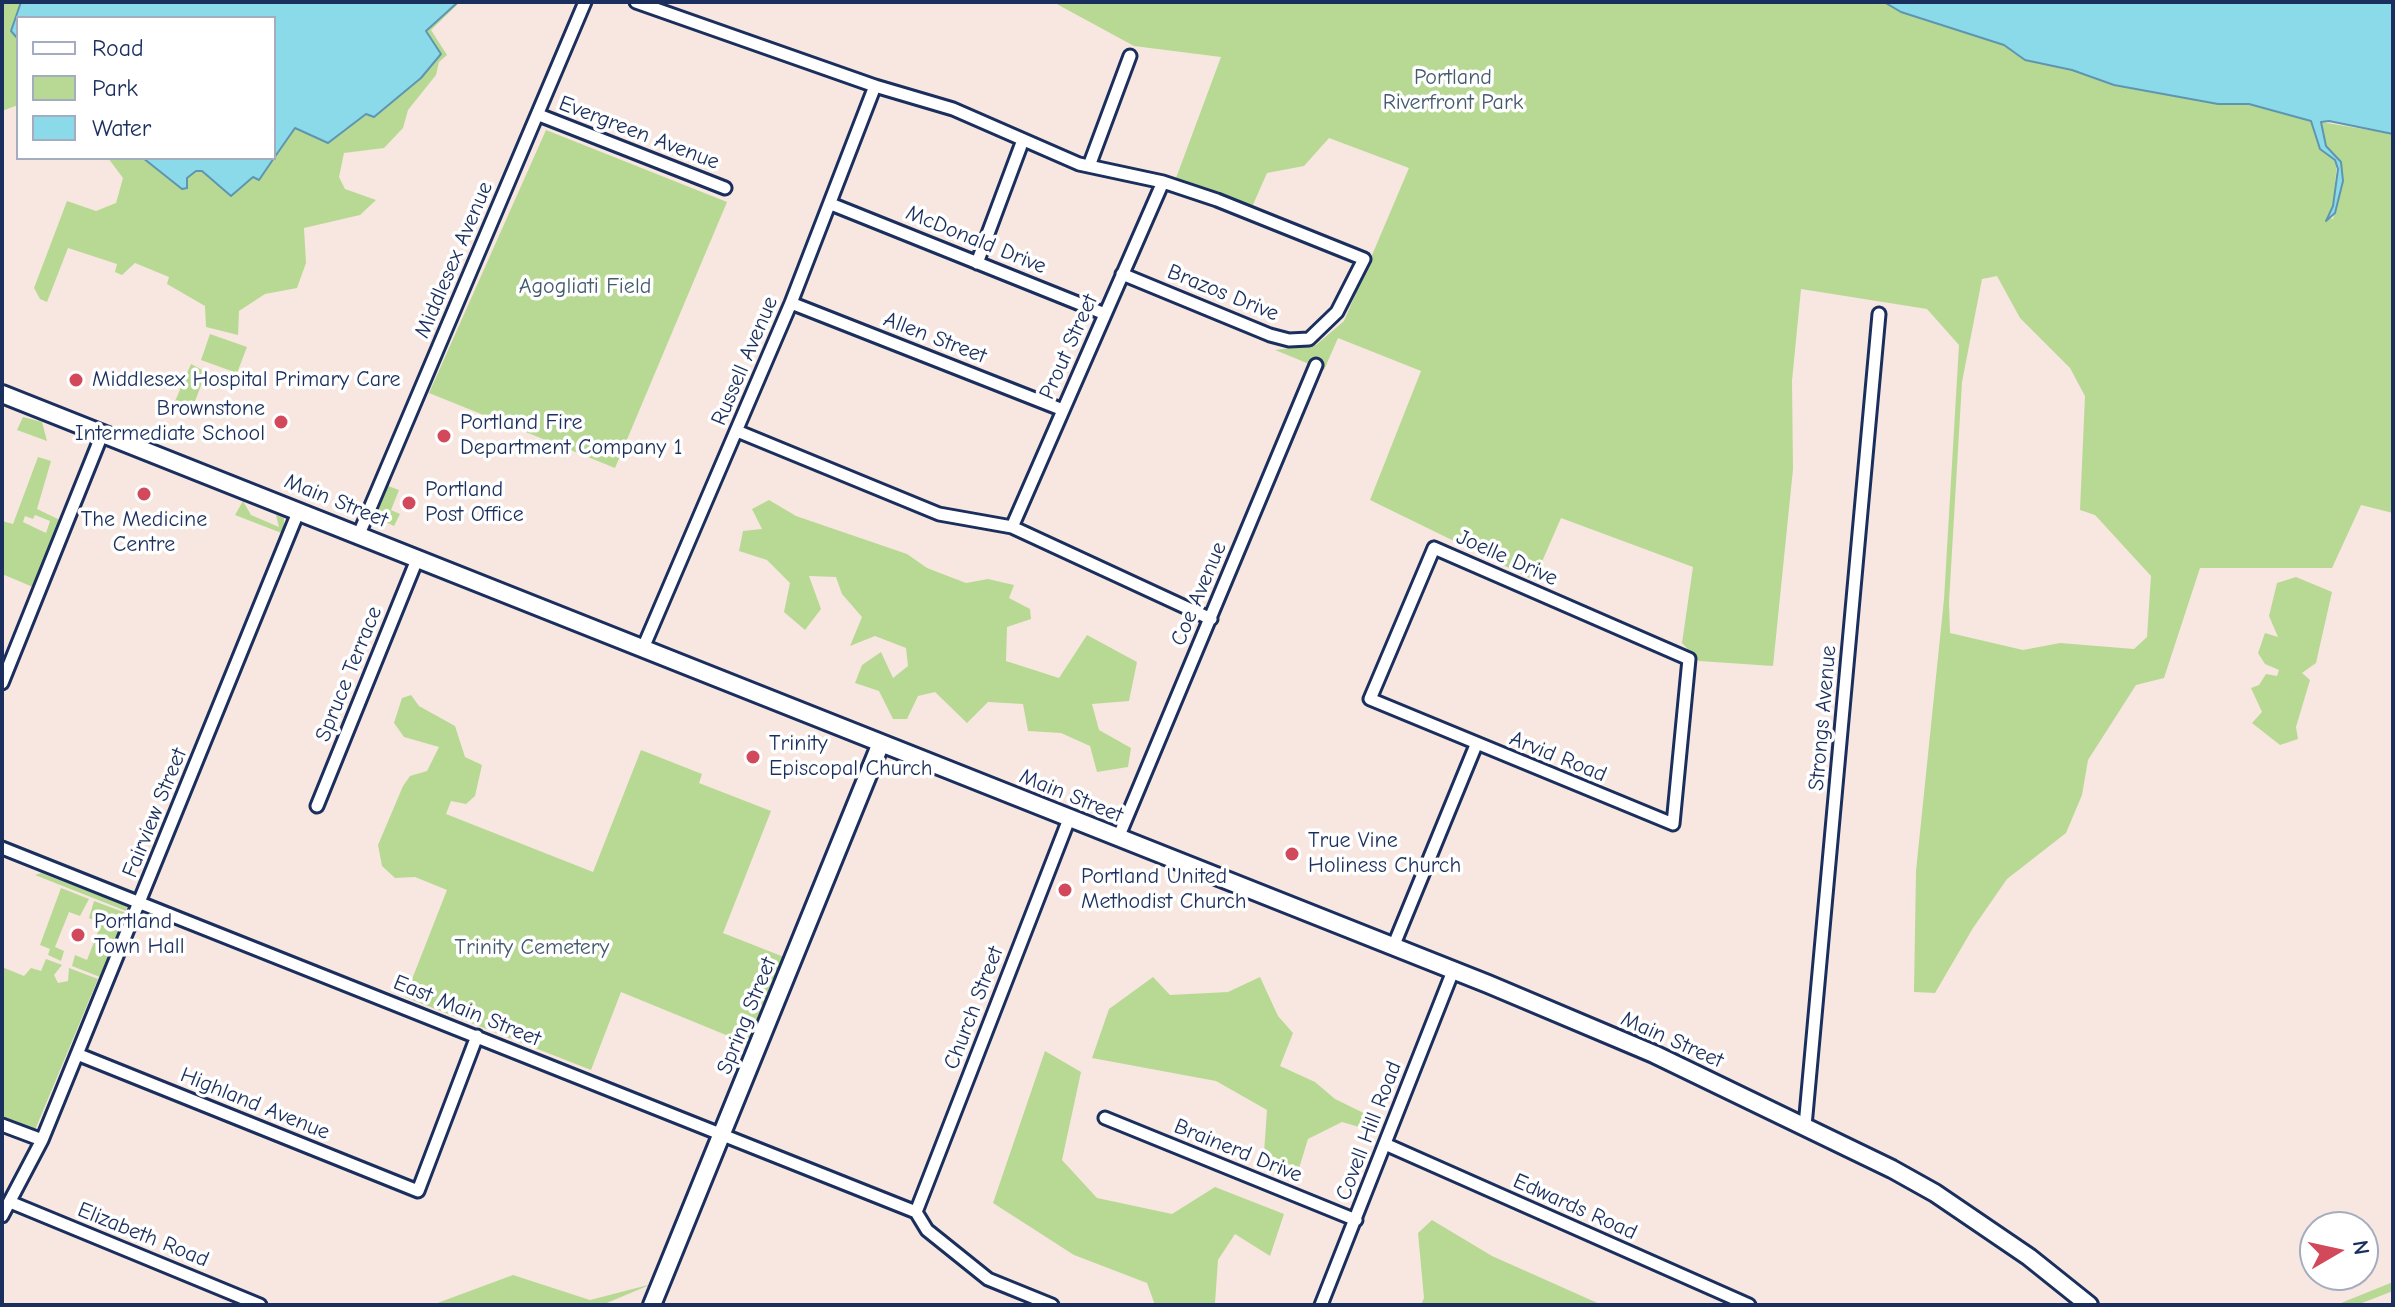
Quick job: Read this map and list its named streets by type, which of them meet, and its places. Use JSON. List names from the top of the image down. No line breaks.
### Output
{"streets":{"main road":["Main Street","Spring Street"],"street":["Evergreen Avenue","McDonald Drive","Middlesex Avenue","Brazos Drive","Allen Street","Prout Street","Russell Avenue","Joelle Drive","Coe Avenue","Spruce Terrace","Strongs Avenue","Arvid Road","Fairview Street","Church Street","East Main Street","Highland Avenue","Covell Hill Road","Brainerd Drive","Edwards Road","Elizabeth Road"]},"crossings":[["Evergreen Avenue","Middlesex Avenue"],["McDonald Drive","Prout Street"],["McDonald Drive","Russell Avenue"],["Middlesex Avenue","Main Street"],["Brazos Drive","Prout Street"],["Allen Street","Prout Street"],["Allen Street","Russell Avenue"],["Russell Avenue","Main Street"],["Main Street","Coe Avenue"],["Main Street","Spruce Terrace"],["Main Street","Strongs Avenue"],["Main Street","Arvid Road"],["Main Street","Fairview Street"],["Main Street","Church Street"],["Main Street","Spring Street"],["Main Street","Covell Hill Road"],["Joelle Drive","Arvid Road"],["Fairview Street","East Main Street"],["Fairview Street","Highland Avenue"],["Fairview Street","Elizabeth Road"],["Church Street","East Main Street"],["East Main Street","Spring Street"],["East Main Street","Highland Avenue"],["Covell Hill Road","Brainerd Drive"],["Covell Hill Road","Edwards Road"]],"parks":["Portland Riverfront Park","Agogliati Field","Trinity Cemetery"],"places":["Middlesex Hospital Primary Care","Brownstone Intermediate School","Portland Fire Department Company 1","The Medicine Centre","Portland Post Office","Trinity Episcopal Church","True Vine Holiness Church","Portland United Methodist Church","Portland Town Hall"],"legend":["Road","Park","Water"],"north":"right"}
